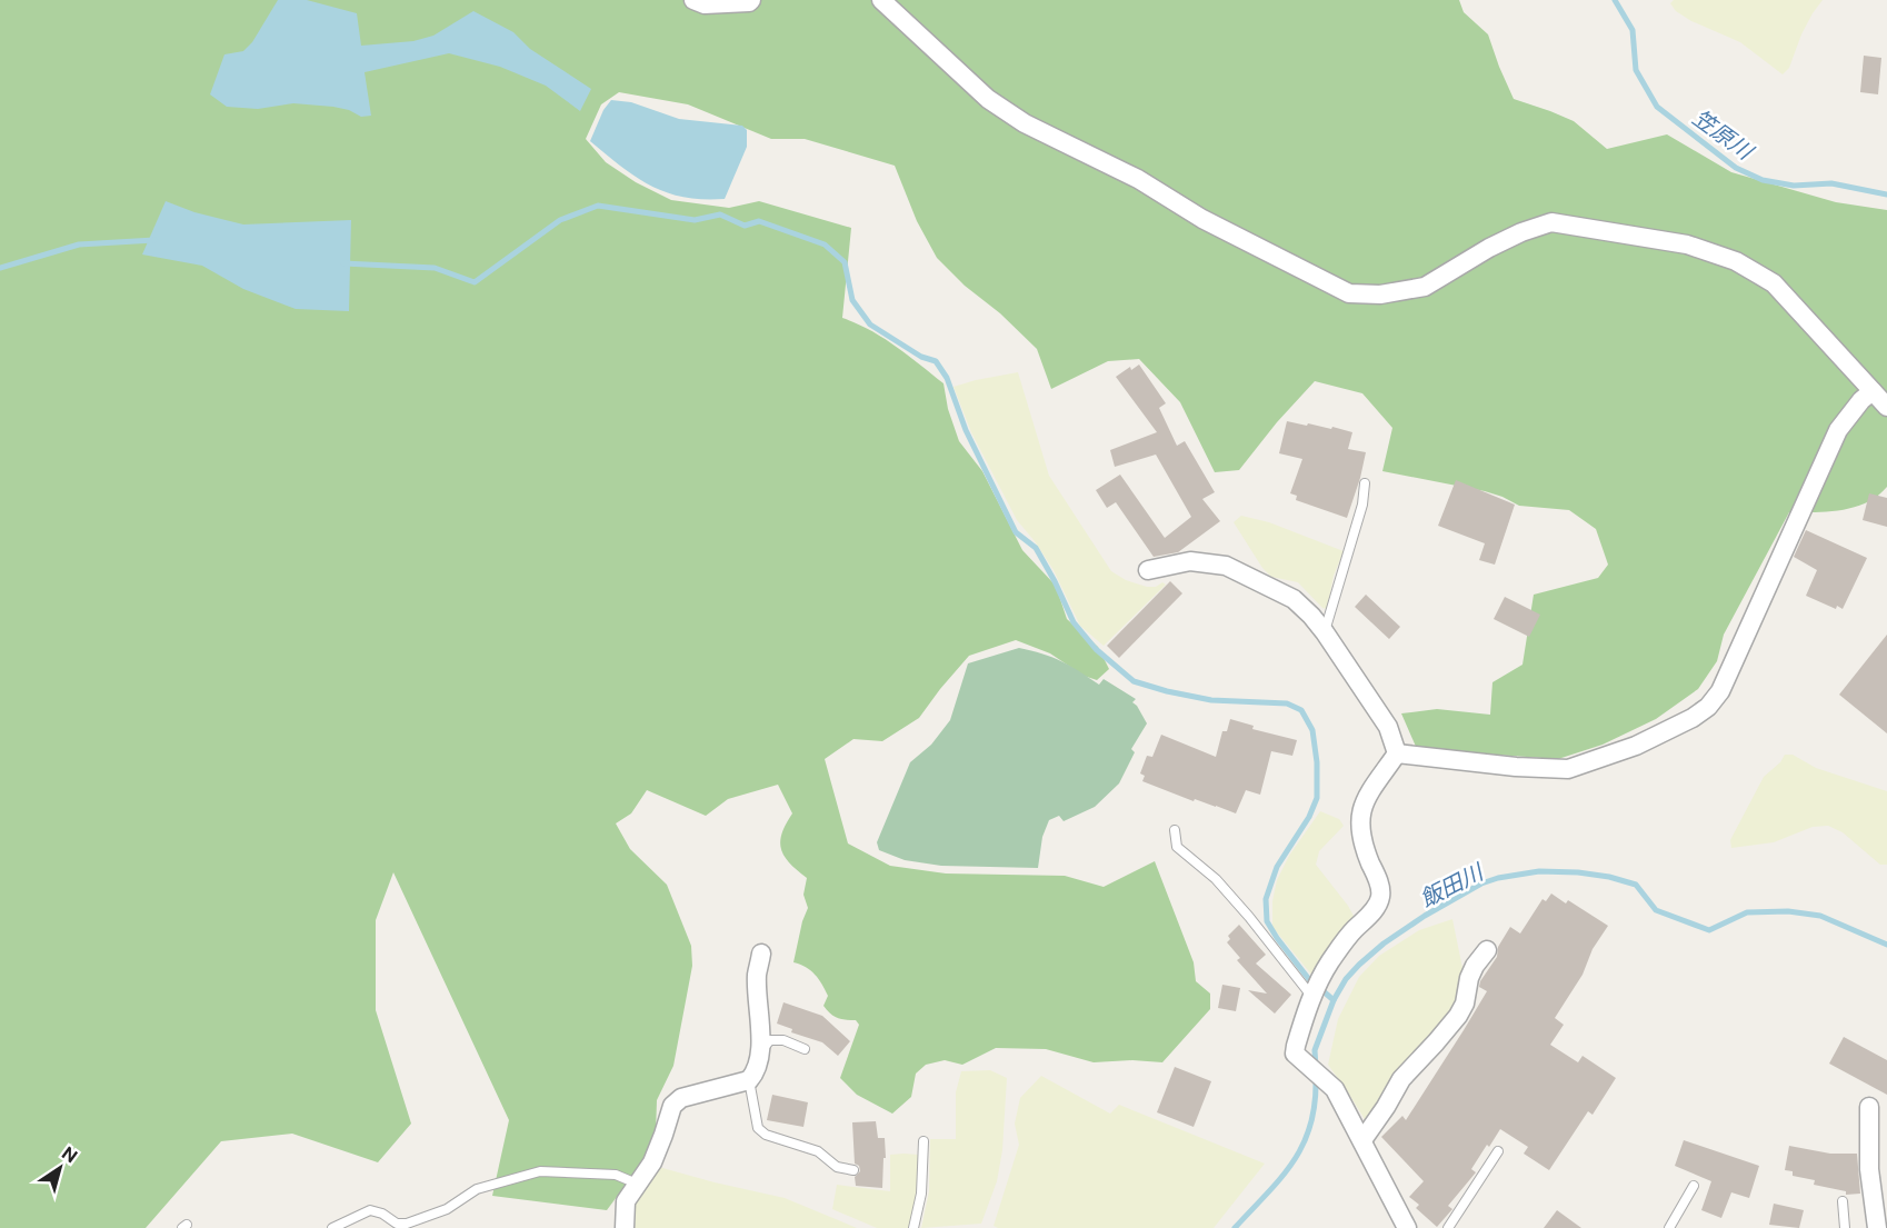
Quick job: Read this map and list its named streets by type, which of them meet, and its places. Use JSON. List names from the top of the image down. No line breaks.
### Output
{"water":["笠原川","飯田川"],"north":"top right"}
